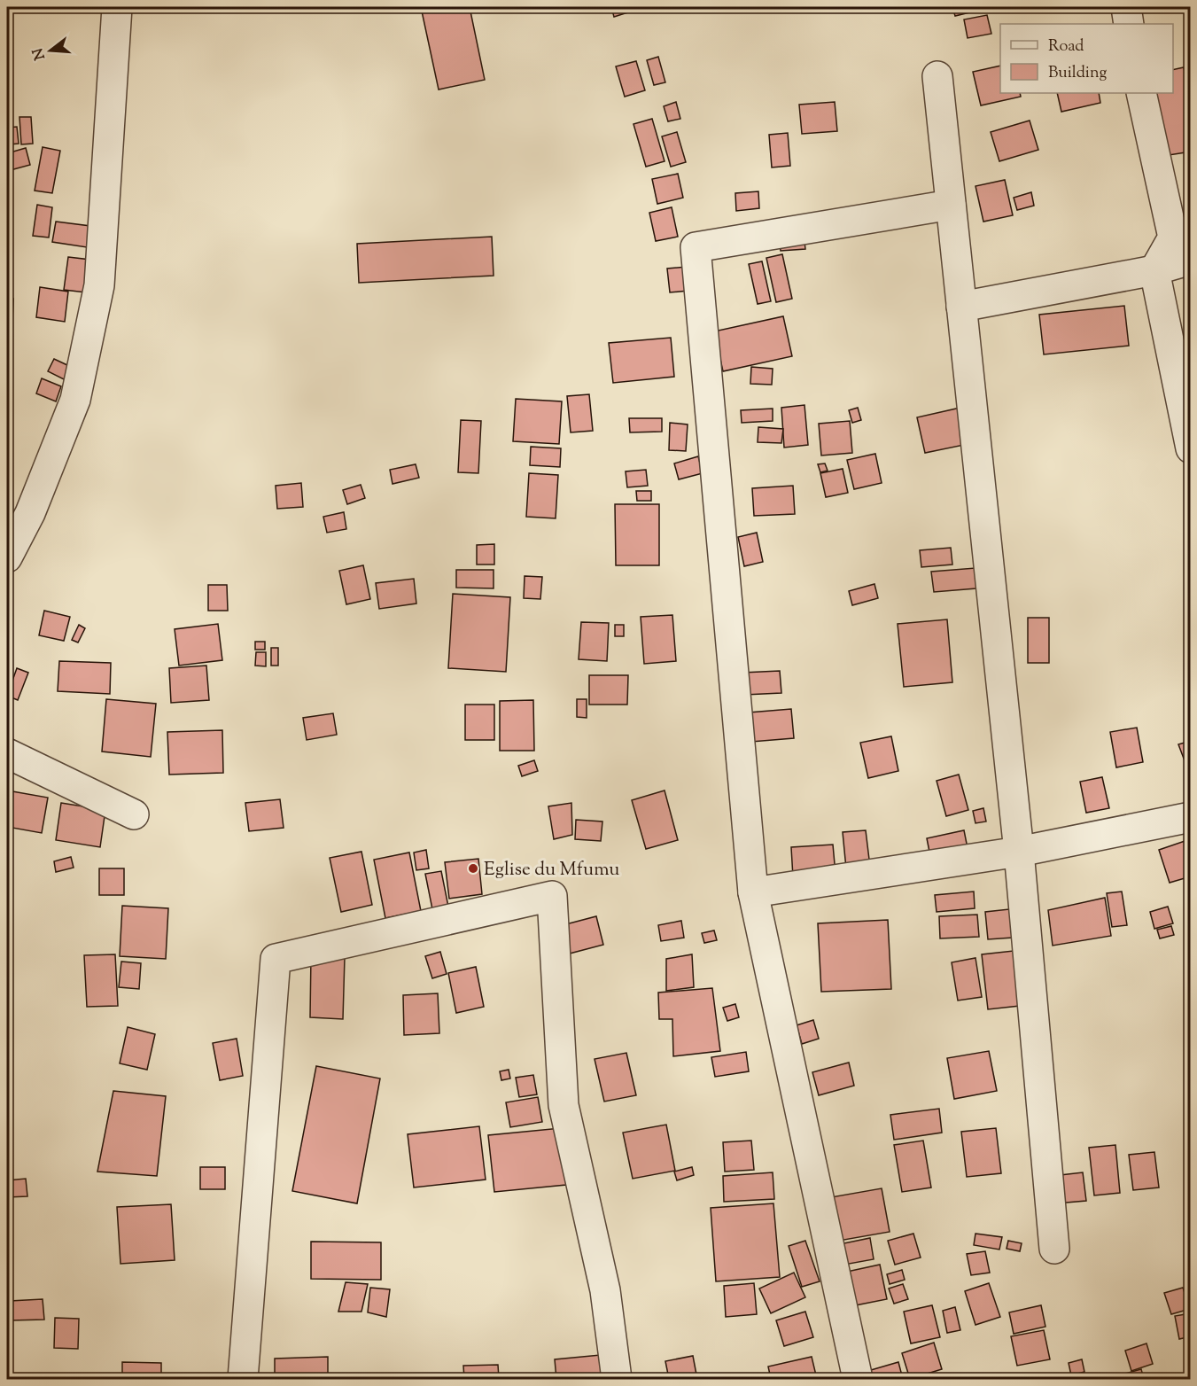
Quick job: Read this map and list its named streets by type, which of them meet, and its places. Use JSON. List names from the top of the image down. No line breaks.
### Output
{"places":["Eglise du Mfumu"],"legend":["Road","Building"],"north":"left"}
